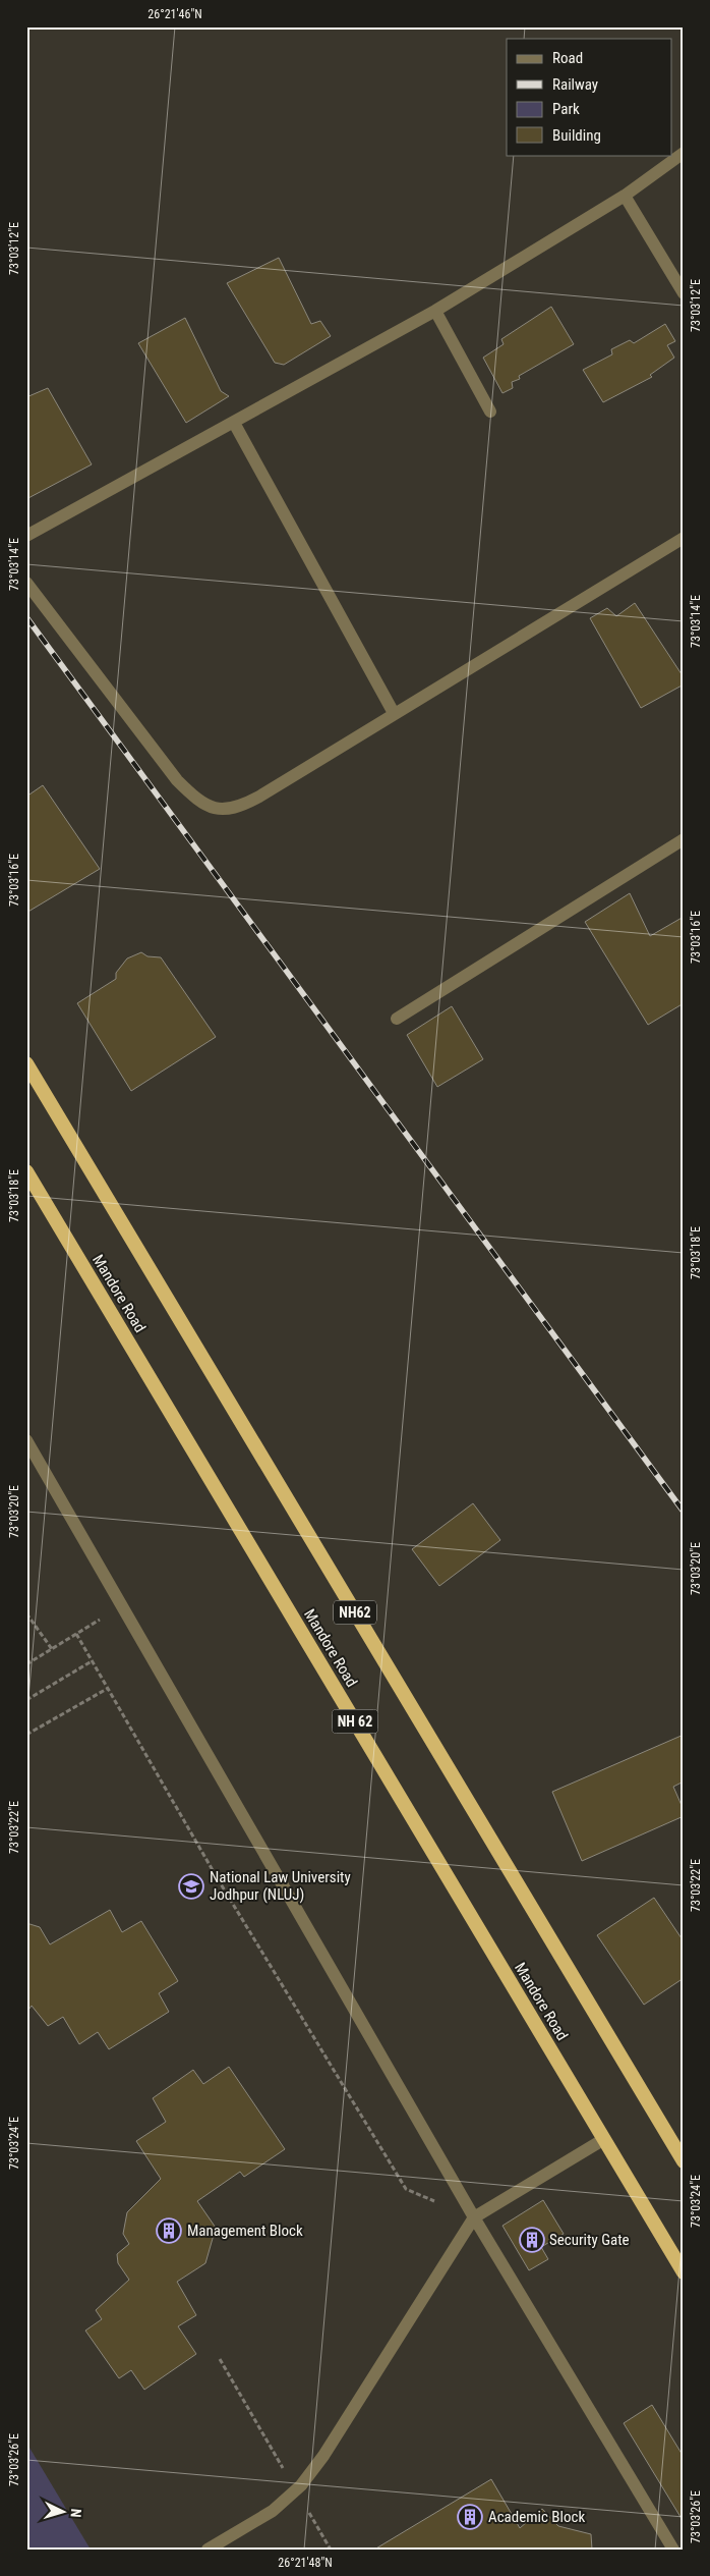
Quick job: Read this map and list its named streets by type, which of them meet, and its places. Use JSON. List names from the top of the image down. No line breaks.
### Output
{"streets":{"highway":["Mandore Road","NH62","NH 62"]},"places":{"school or university":["National Law University Jodhpur (NLUJ)"],"building":["Management Block","Security Gate","Academic Block"]},"legend":["Road","Railway","Park","Building"],"north":"right","coordinates":["26°21'46\"N","73°03'12\"E","73°03'14\"E","73°03'16\"E","73°03'18\"E","73°03'20\"E","73°03'22\"E","73°03'24\"E","73°03'26\"E","26°21'48\"N"]}
